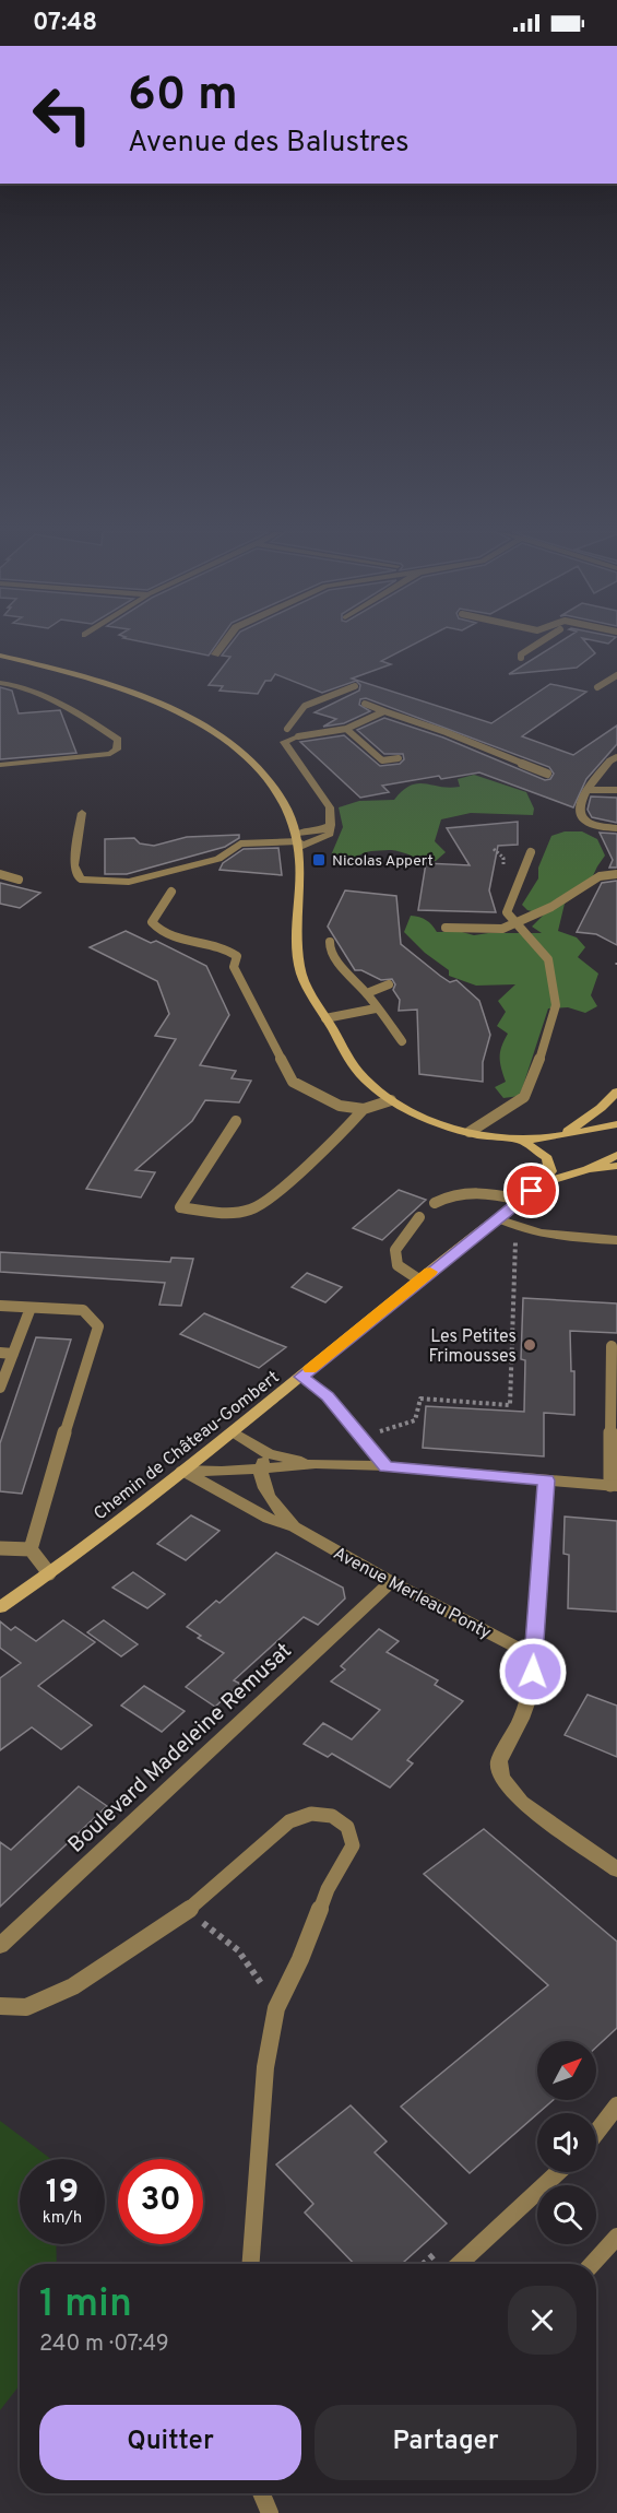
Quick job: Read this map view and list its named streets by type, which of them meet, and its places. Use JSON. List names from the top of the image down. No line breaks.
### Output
{"streets":{"street":["Chemin de Château-Gombert","Avenue Merleau Ponty","Boulevard Madeleine Remusat"]},"crossings":[["Chemin de Château-Gombert","Avenue Merleau Ponty"],["Avenue Merleau Ponty","Boulevard Madeleine Remusat"]],"places":{"transit":["Nicolas Appert"],"other":["Les Petites Frimousses"]},"north":"top right","page":{"status":"07:48","turn":["60 m","Avenue des Balustres"],"speed":"19 km/h","limit":"30","heading":["1 min","240 m · 07:49"],"buttons":["Quitter","Partager"]}}
